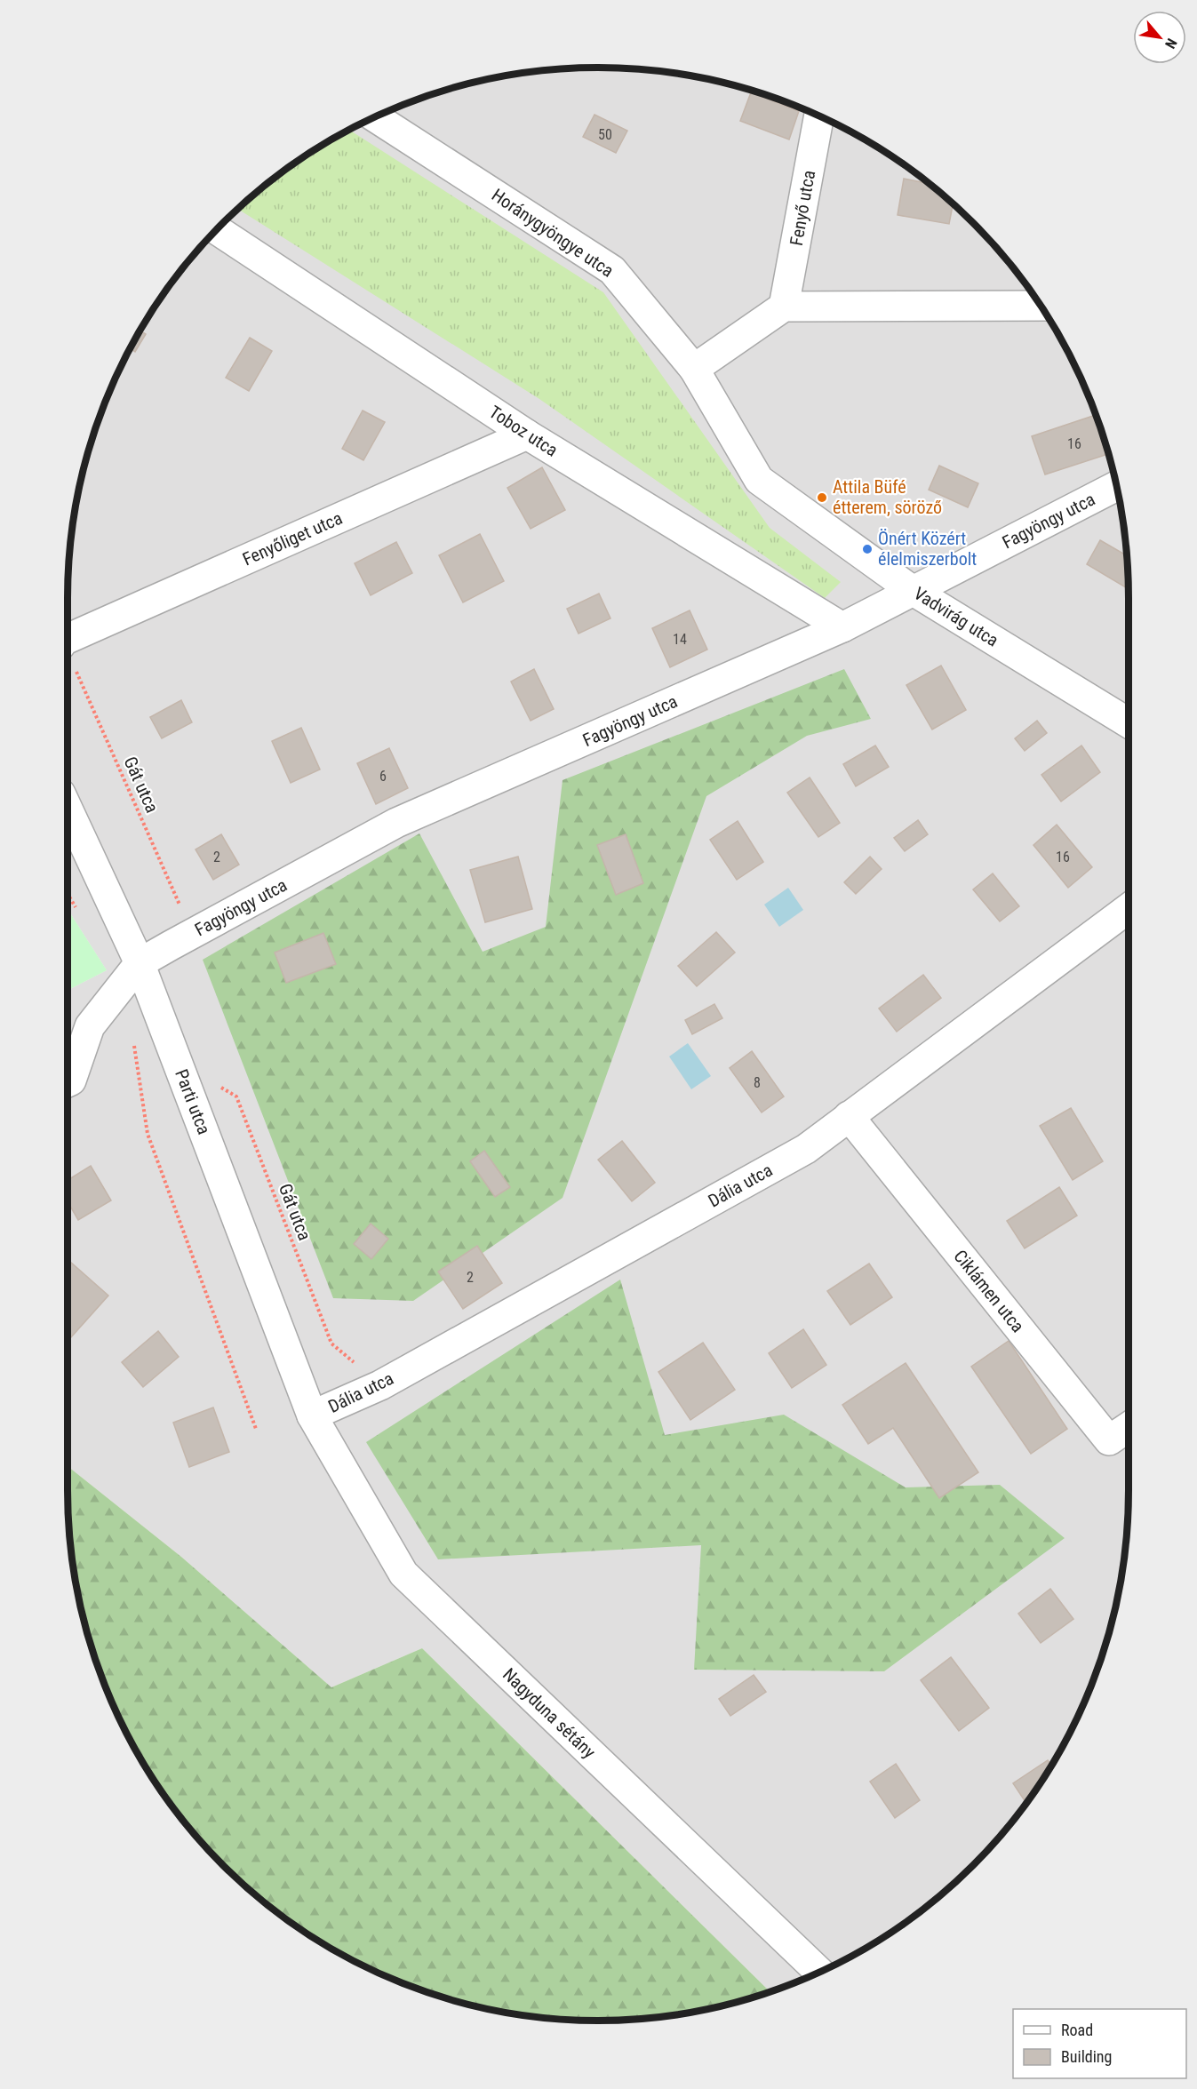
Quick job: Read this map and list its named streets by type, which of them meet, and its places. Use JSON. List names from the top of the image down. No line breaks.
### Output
{"streets":{"street":["Fenyő utca","Horánygyöngye utca","Toboz utca","Fagyöngy utca","Fenyőliget utca","Vadvirág utca","Parti utca","Dália utca","Ciklámen utca","Nagyduna sétány"],"path":["Gát utca"]},"crossings":[["Horánygyöngye utca","Vadvirág utca"],["Toboz utca","Fagyöngy utca"],["Toboz utca","Fenyőliget utca"],["Fagyöngy utca","Vadvirág utca"],["Fagyöngy utca","Gát utca"],["Fagyöngy utca","Parti utca"],["Gát utca","Dália utca"],["Parti utca","Dália utca"],["Parti utca","Nagyduna sétány"],["Dália utca","Ciklámen utca"],["Dália utca","Nagyduna sétány"]],"places":["Attila Büfé étterem, söröző","Önért Közért élelmiszerbolt"],"house_numbers":["50","16","14","6","2","16","8","2"],"legend":["Road","Building"],"north":"bottom right"}
